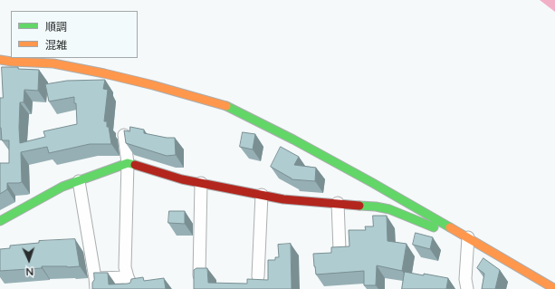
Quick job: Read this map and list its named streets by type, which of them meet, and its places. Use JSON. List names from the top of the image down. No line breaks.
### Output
{"legend":["順調","混雑"],"north":"bottom"}
